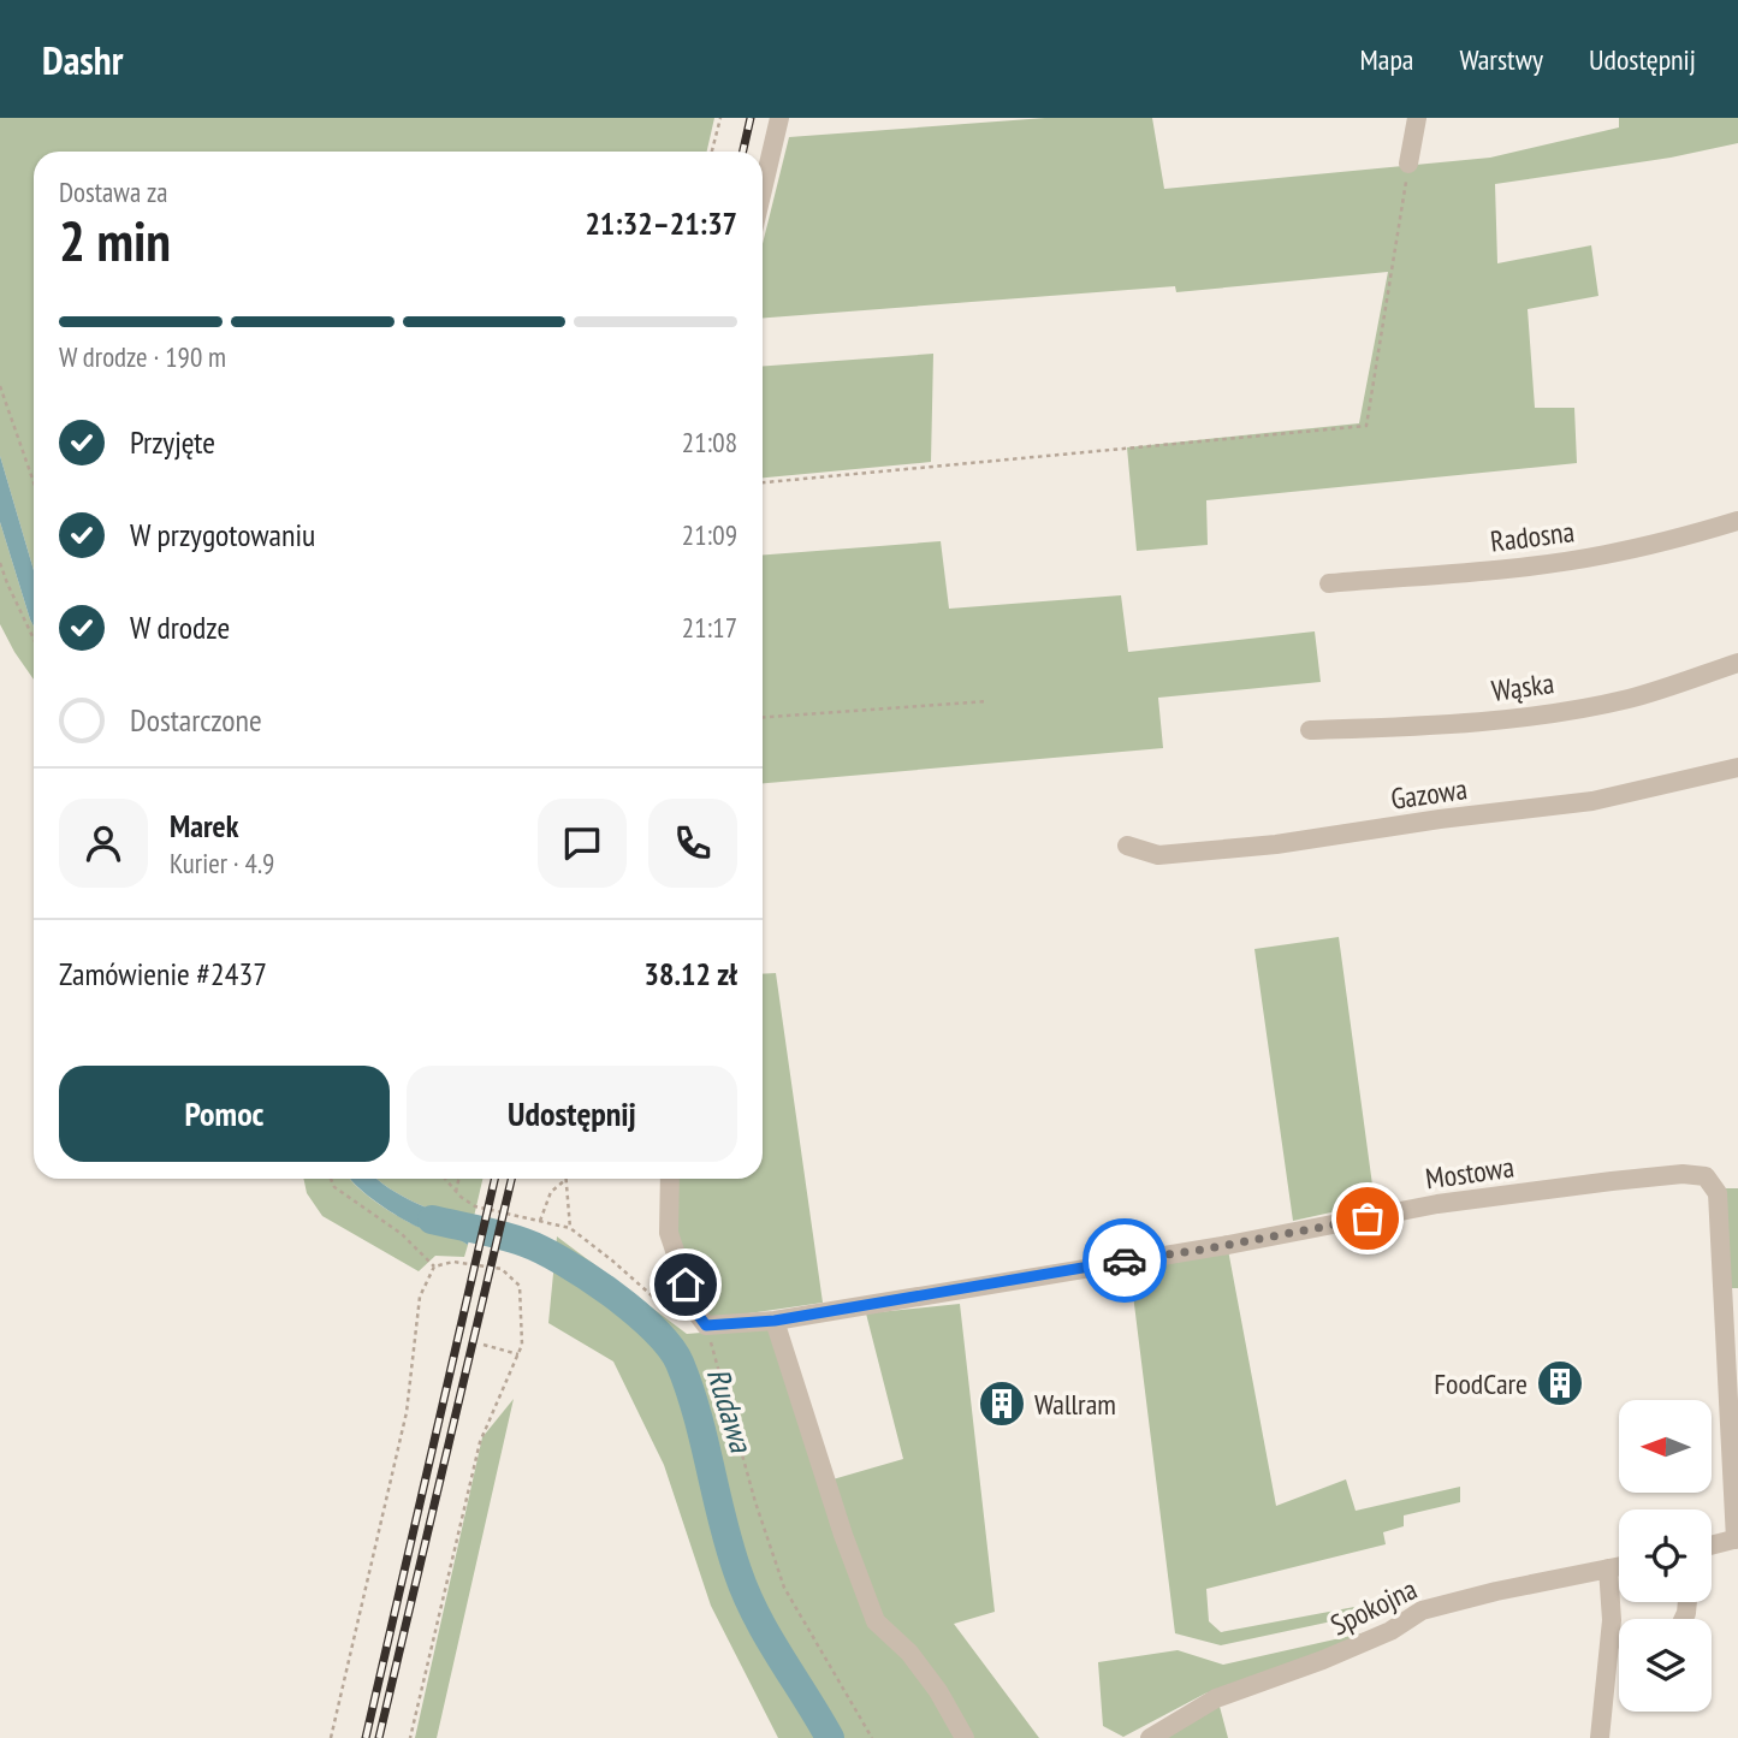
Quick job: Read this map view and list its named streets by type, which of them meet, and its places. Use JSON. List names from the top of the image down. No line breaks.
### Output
{"streets":{"street":["Radosna","Wąska","Gazowa","Mostowa","Spokojna"]},"water":["Rudawa"],"places":{"building":["FoodCare","Wallram"]},"north":"left","page":{"header":"Dashr","nav":["Mapa","Warstwy","Udostępnij"],"heading":["2 min","Dostawa za","21:32–21:37"],"panel":["Marek","Kurier · 4.9","Zamówienie #2437","38.12 zł"],"bar":"W drodze · 190 m","list":[["Przyjęte","21:08"],["W przygotowaniu","21:09"],["W drodze","21:17"],"Dostarczone"],"buttons":["Pomoc","Udostępnij"]}}
